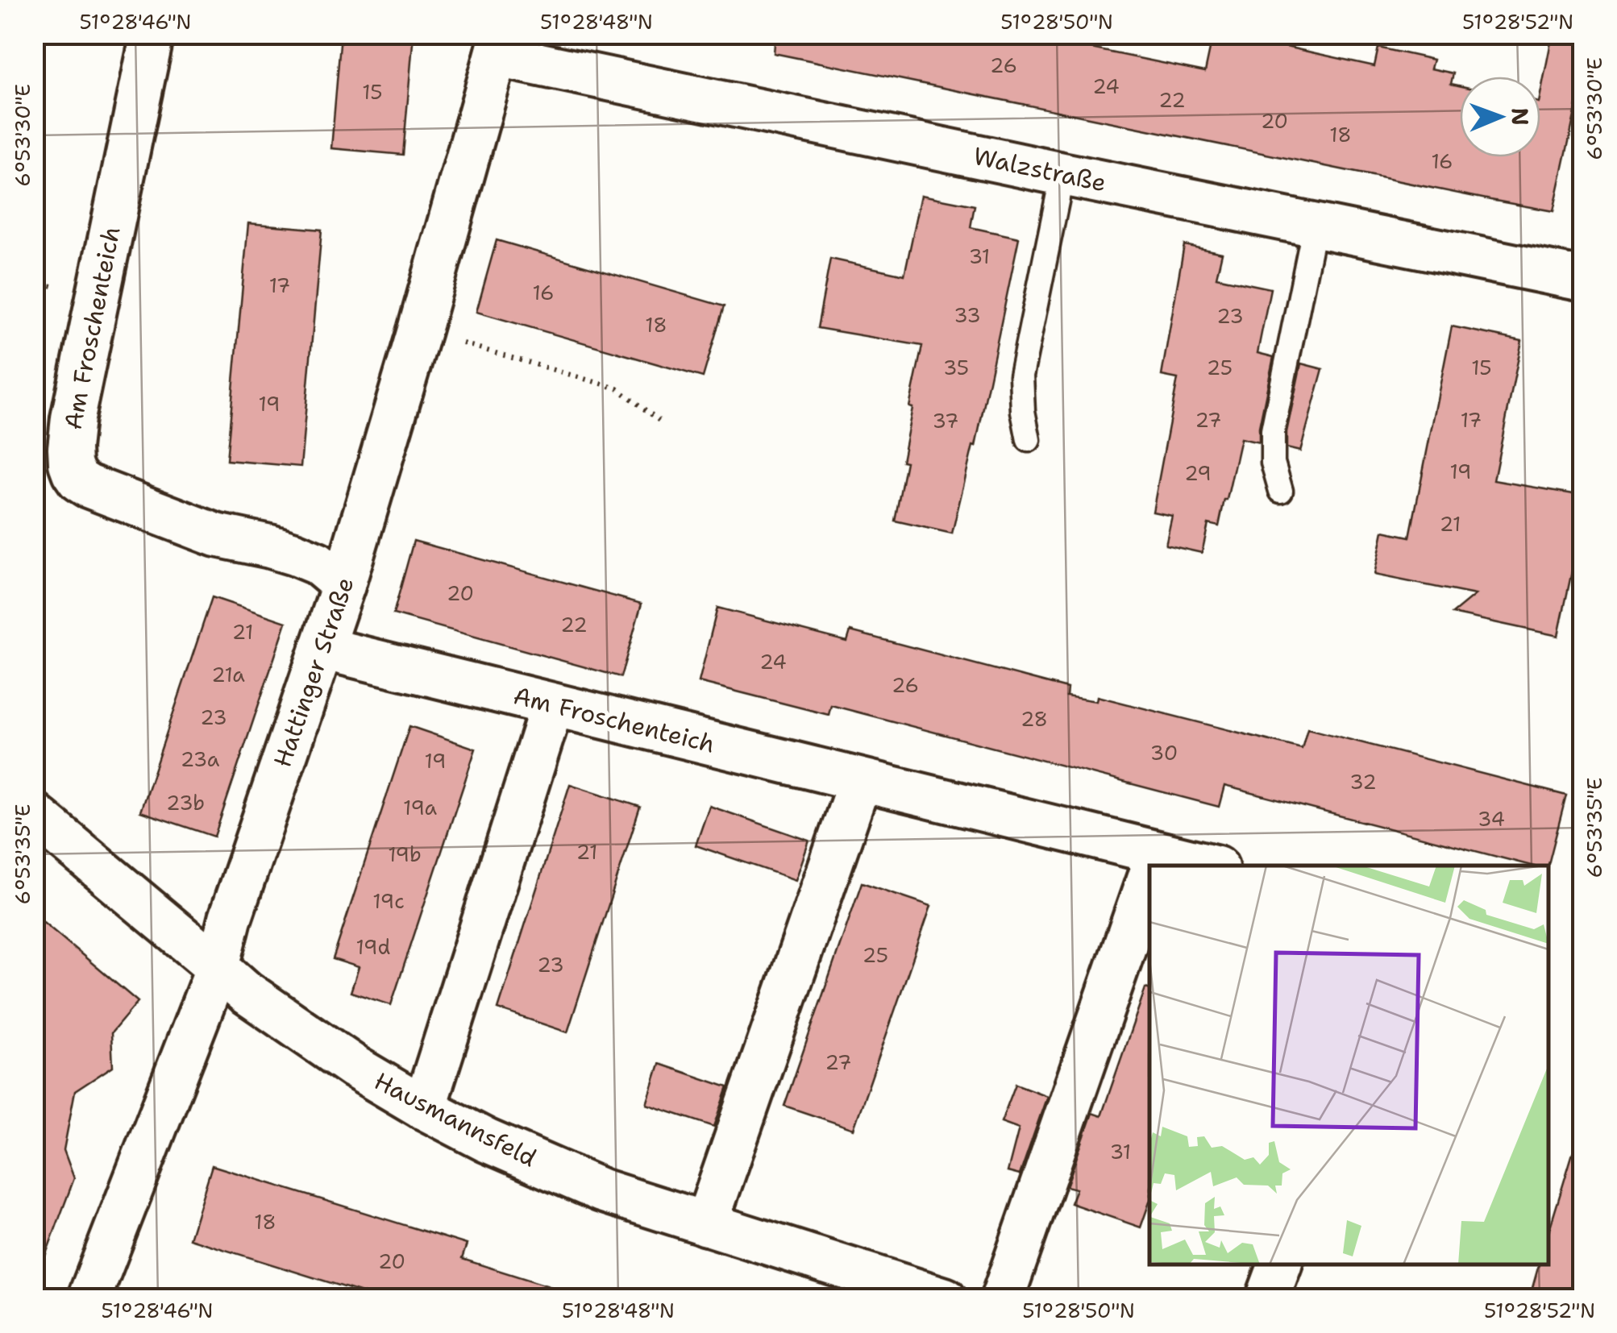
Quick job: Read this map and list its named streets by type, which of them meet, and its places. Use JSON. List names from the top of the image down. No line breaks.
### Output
{"streets":{"street":["Walzstraße","Am Froschenteich","Hattinger Straße","Hausmannsfeld"]},"crossings":[["Walzstraße","Hattinger Straße"],["Am Froschenteich","Hattinger Straße"],["Hattinger Straße","Hausmannsfeld"]],"house_numbers":["26","24","15","22","20","18","16","31","17","16","33","23","18","35","25","15","19","27","17","37","19","29","21","20","22","21","24","21a","26","23","28","30","23a","19","32","23b","19a","34","21","19b","19c","19d","25","23","27","31","18","20"],"north":"right","coordinates":["51°28'46\"N","51°28'48\"N","51°28'50\"N","51°28'52\"N","6°53'30\"E","6°53'35\"E"]}
